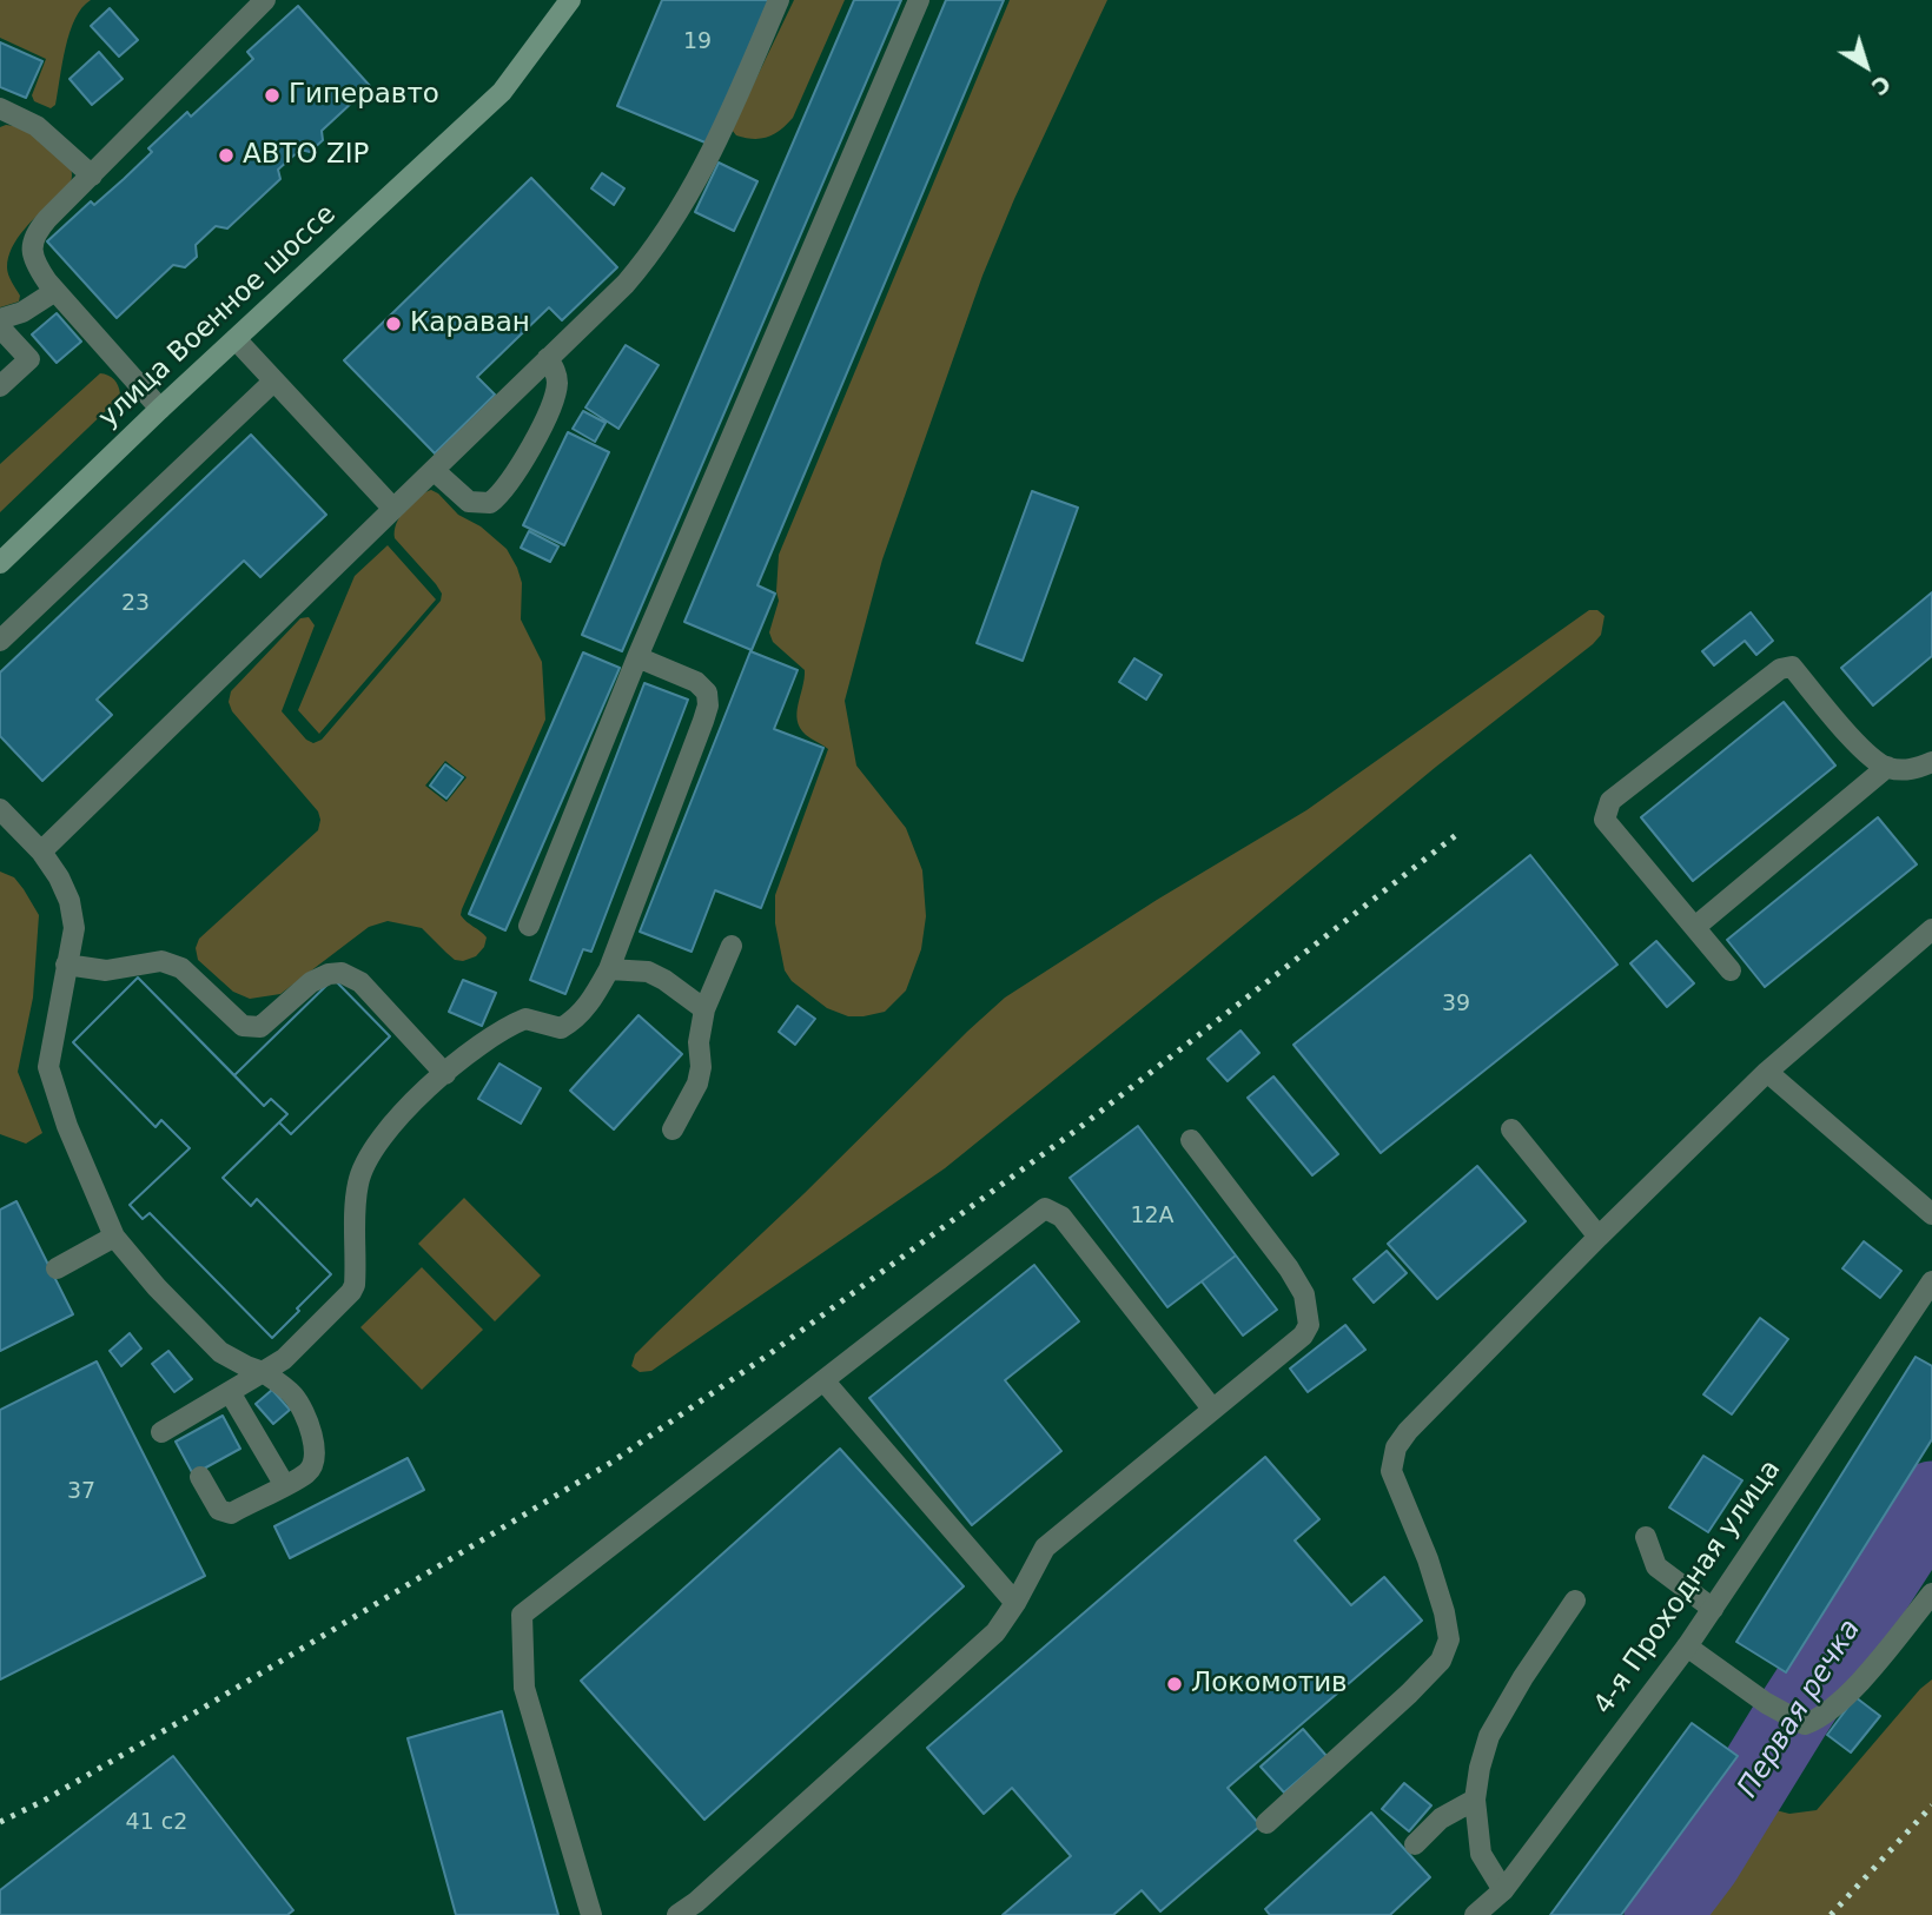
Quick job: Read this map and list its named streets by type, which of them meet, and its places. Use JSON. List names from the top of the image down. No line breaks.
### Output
{"streets":{"main road":["улица Военное шоссе"],"street":["4-я Проходная улица"]},"water":["Первая речка"],"places":["Гиперавто","АВТО ZIP","Караван","Локомотив"],"house_numbers":["19","23","39","12А","37","41 с2"],"north":"bottom right"}
